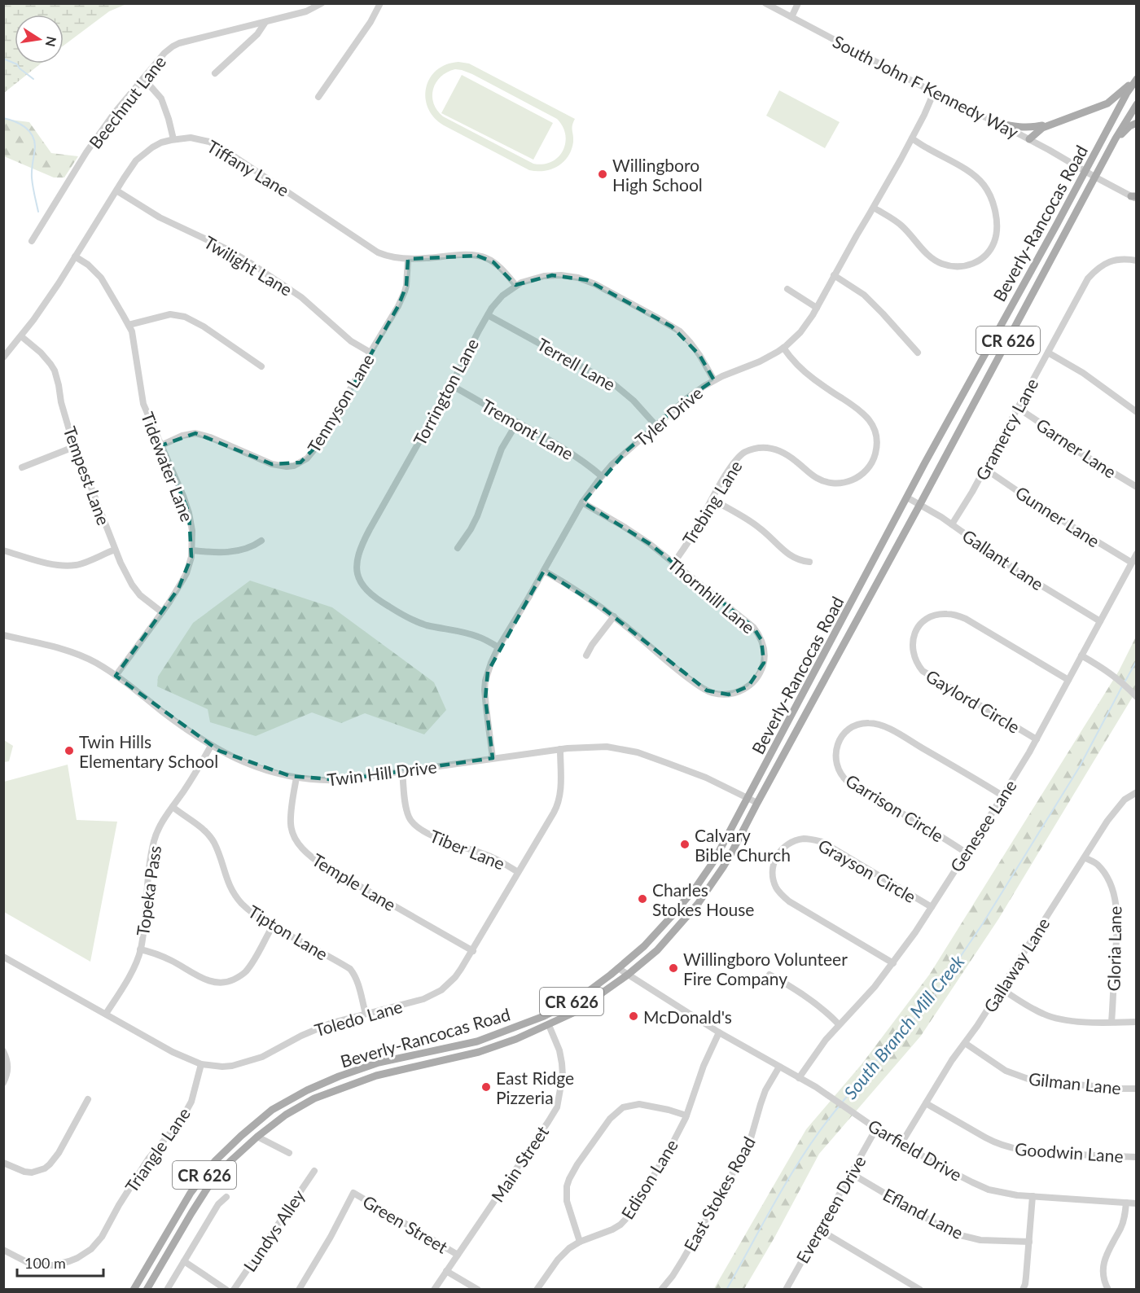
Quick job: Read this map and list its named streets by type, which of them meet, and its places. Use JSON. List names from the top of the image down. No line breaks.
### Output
{"streets":{"main road":["Beverly-Rancocas Road","CR 626"],"street":["South John F Kennedy Way","Beechnut Lane","Tiffany Lane","Twilight Lane","Terrell Lane","Torrington Lane","Tennyson Lane","Tyler Drive","Tremont Lane","Gramercy Lane","Garner Lane","Tidewater Lane","Tempest Lane","Trebing Lane","Gunner Lane","Gallant Lane","Thornhill Lane","Gaylord Circle","Twin Hill Drive","Garrison Circle","Genesee Lane","Tiber Lane","Grayson Circle","Temple Lane","Topeka Pass","Tipton Lane","Gloria Lane","Gallaway Lane","Toledo Lane","Gilman Lane","Triangle Lane","Garfield Drive","Goodwin Lane","Main Street","Edison Lane","East Stokes Road","Evergreen Drive","Efland Lane","Green Street","Lundys Alley"]},"crossings":[["South John F Kennedy Way","Beverly-Rancocas Road"],["South John F Kennedy Way","Tyler Drive"],["Tiffany Lane","Twilight Lane"],["Tiffany Lane","Torrington Lane"],["Tiffany Lane","Tennyson Lane"],["Tiffany Lane","Tidewater Lane"],["Tiffany Lane","Tempest Lane"],["Beverly-Rancocas Road","CR 626"],["Beverly-Rancocas Road","Gallant Lane"],["Beverly-Rancocas Road","Twin Hill Drive"],["Beverly-Rancocas Road","Garfield Drive"],["Beverly-Rancocas Road","Main Street"],["Twilight Lane","Tennyson Lane"],["Terrell Lane","Torrington Lane"],["Terrell Lane","Tyler Drive"],["Torrington Lane","Tyler Drive"],["Torrington Lane","Tremont Lane"],["Tennyson Lane","Tidewater Lane"],["Tyler Drive","Tremont Lane"],["Tyler Drive","Trebing Lane"],["Tyler Drive","Thornhill Lane"],["Tyler Drive","Twin Hill Drive"],["Gramercy Lane","Garner Lane"],["Gramercy Lane","Gunner Lane"],["Gramercy Lane","Gallant Lane"],["Tidewater Lane","Tempest Lane"],["Tidewater Lane","Twin Hill Drive"],["Trebing Lane","Thornhill Lane"],["Gunner Lane","Genesee Lane"],["Gallant Lane","Genesee Lane"],["Gaylord Circle","Genesee Lane"],["Twin Hill Drive","Tiber Lane"],["Twin Hill Drive","Temple Lane"],["Twin Hill Drive","Topeka Pass"],["Twin Hill Drive","Toledo Lane"],["Garrison Circle","Genesee Lane"],["Genesee Lane","Grayson Circle"],["Genesee Lane","Garfield Drive"],["Tiber Lane","Toledo Lane"],["Temple Lane","Toledo Lane"],["Topeka Pass","Tipton Lane"],["Topeka Pass","Toledo Lane"],["Tipton Lane","Toledo Lane"],["Gloria Lane","Gallaway Lane"],["Gallaway Lane","Gilman Lane"],["Gallaway Lane","Garfield Drive"],["Gallaway Lane","Goodwin Lane"],["Toledo Lane","Triangle Lane"],["Garfield Drive","Edison Lane"],["Garfield Drive","East Stokes Road"],["Garfield Drive","Evergreen Drive"],["Main Street","Green Street"],["Evergreen Drive","Efland Lane"]],"water":["South Branch Mill Creek"],"places":["Willingboro High School","Twin Hills Elementary School","Calvary Bible Church","Charles Stokes House","Willingboro Volunteer Fire Company","McDonald's","East Ridge Pizzeria"],"scale_bar":"100 m","north":"right"}
